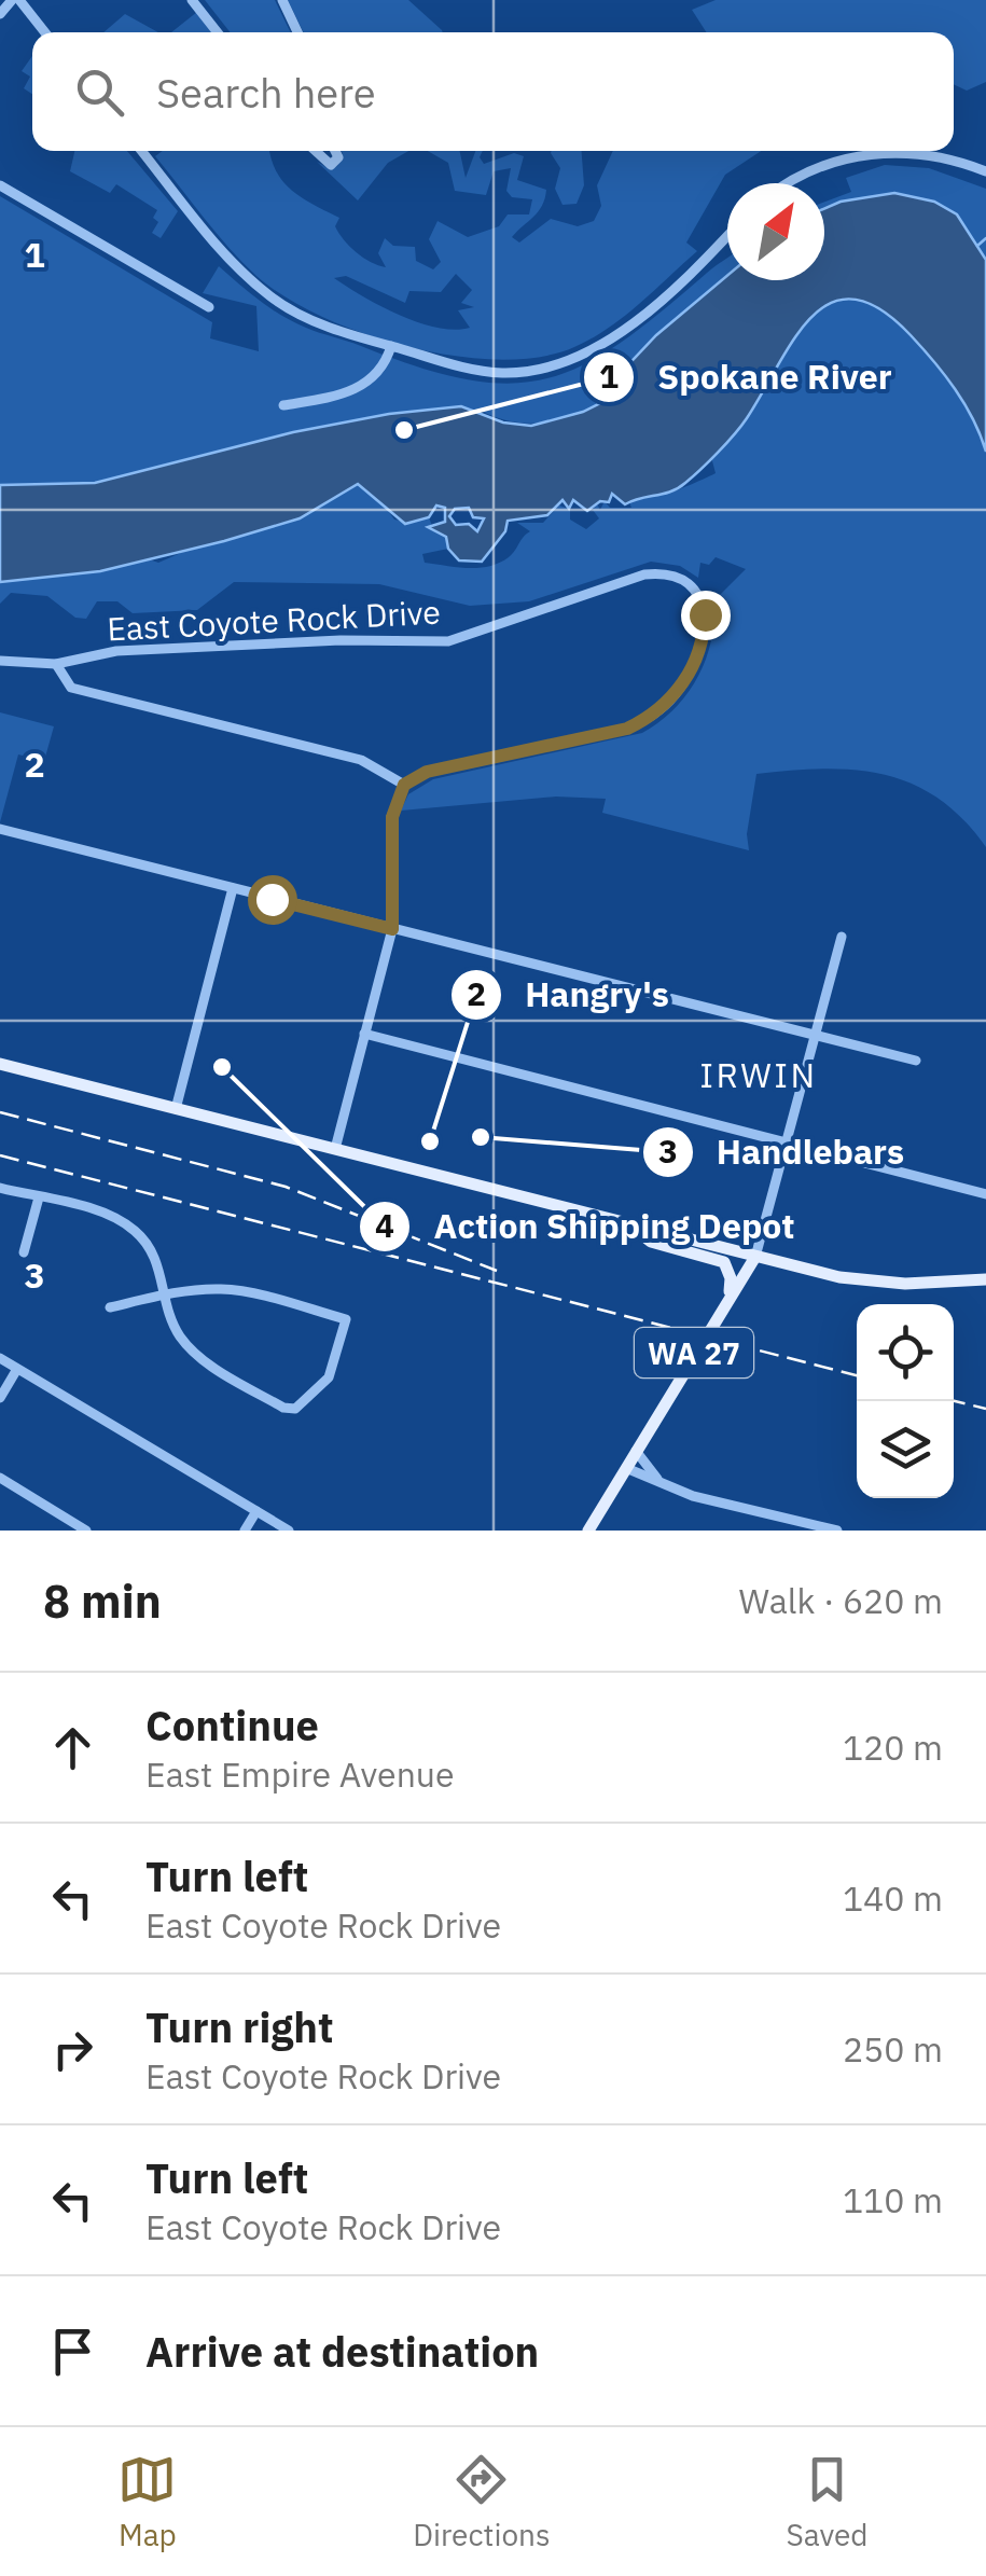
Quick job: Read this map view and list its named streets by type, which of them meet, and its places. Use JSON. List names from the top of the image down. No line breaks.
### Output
{"streets":{"main road":["WA 27"],"street":["East Coyote Rock Drive"]},"districts":["IRWIN"],"places":["Spokane River","Action Shipping Depot","Handlebars","Hangry's"],"north":"top right","page":{"search":"Search here","heading":["8 min","Walk · 620 m"],"list":[["Continue","East Empire Avenue","120 m"],["Turn left","East Coyote Rock Drive","140 m"],["Turn right","East Coyote Rock Drive","250 m"],["Turn left","East Coyote Rock Drive","110 m"],"Arrive at destination"],"nav":["Map","Directions","Saved"]},"grid":{"rows":["1","2","3"]}}
